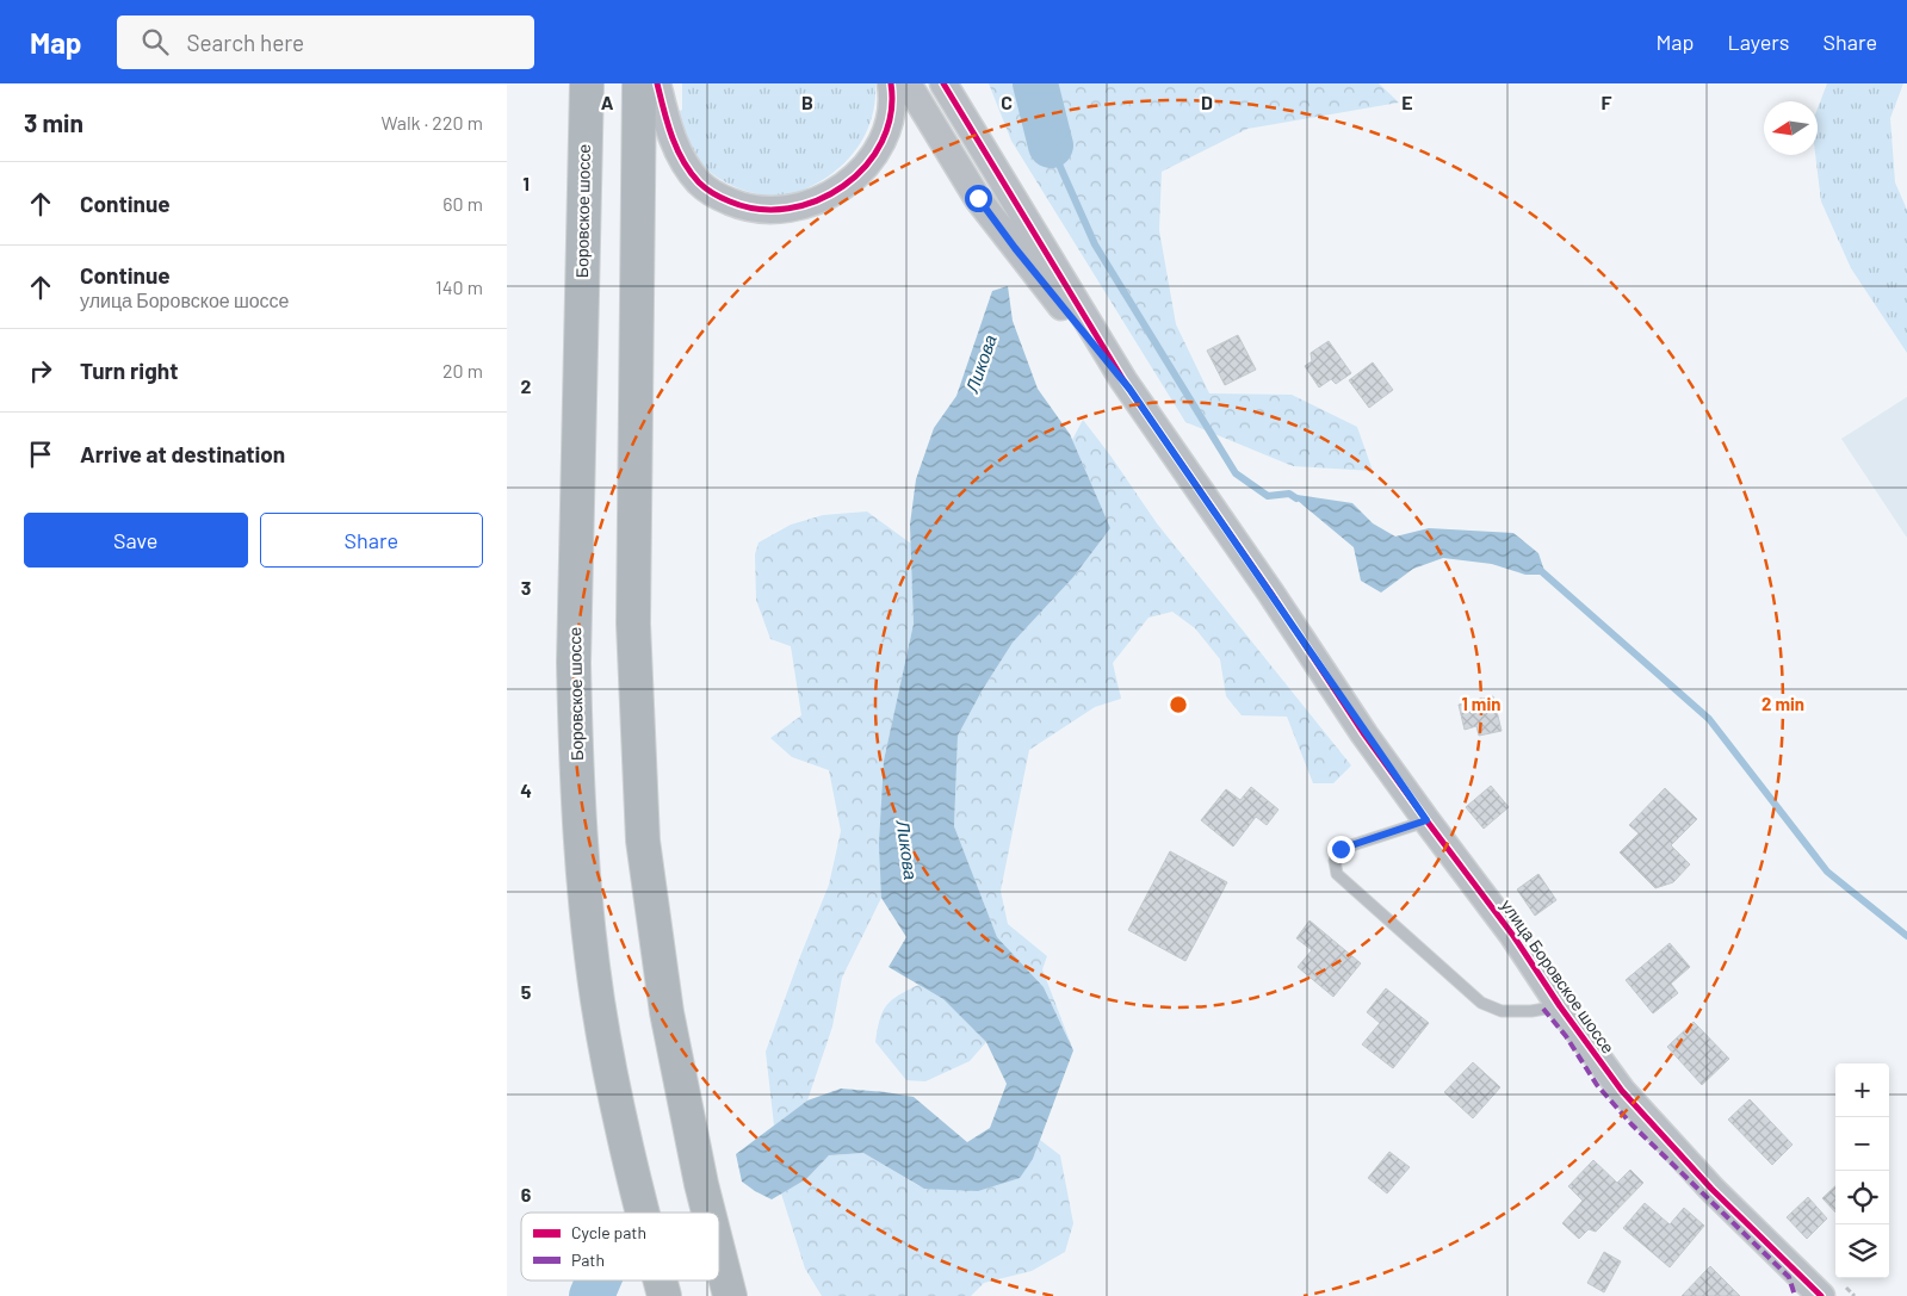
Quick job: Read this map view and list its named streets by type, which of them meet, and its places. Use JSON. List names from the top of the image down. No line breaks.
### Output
{"streets":{"main road":["Боровское шоссе"],"street":["улица Боровское шоссе"]},"water":["Ликова"],"legend":["Cycle path","Path"],"north":"left","page":{"header":"Map","search":"Search here","nav":["Map","Layers","Share"],"heading":["3 min","Walk · 220 m"],"list":[["Continue","60 m"],["Continue","улица Боровское шоссе","140 m"],["Turn right","20 m"],"Arrive at destination"],"buttons":["Save","Share"],"map_buttons":["+","−"]},"grid":{"columns":["A","B","C","D","E","F"],"rows":["1","2","3","4","5","6"]},"rings":["1 min","2 min"]}
